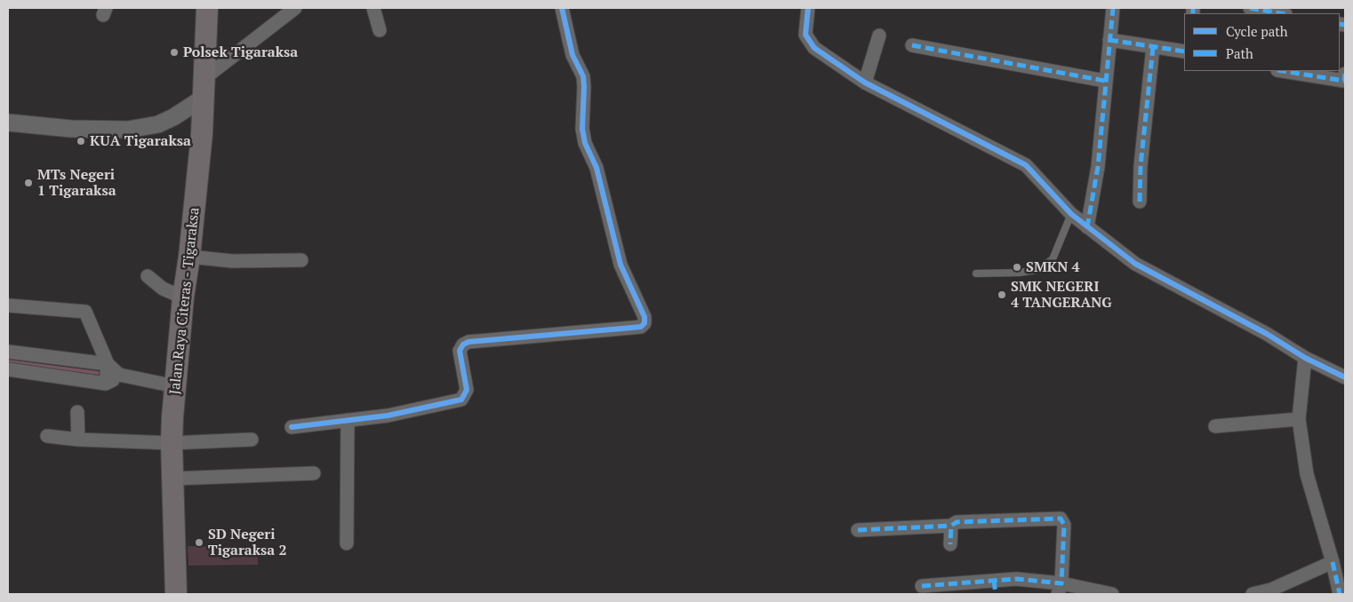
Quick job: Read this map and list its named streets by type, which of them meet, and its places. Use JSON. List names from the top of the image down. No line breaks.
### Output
{"streets":{"main road":["Jalan Raya Citeras - Tigaraksa"]},"places":["Polsek Tigaraksa","KUA Tigaraksa","MTs Negeri 1 Tigaraksa","SMKN 4","SMK NEGERI 4 TANGERANG","SD Negeri Tigaraksa 2"],"legend":["Cycle path","Path"]}
